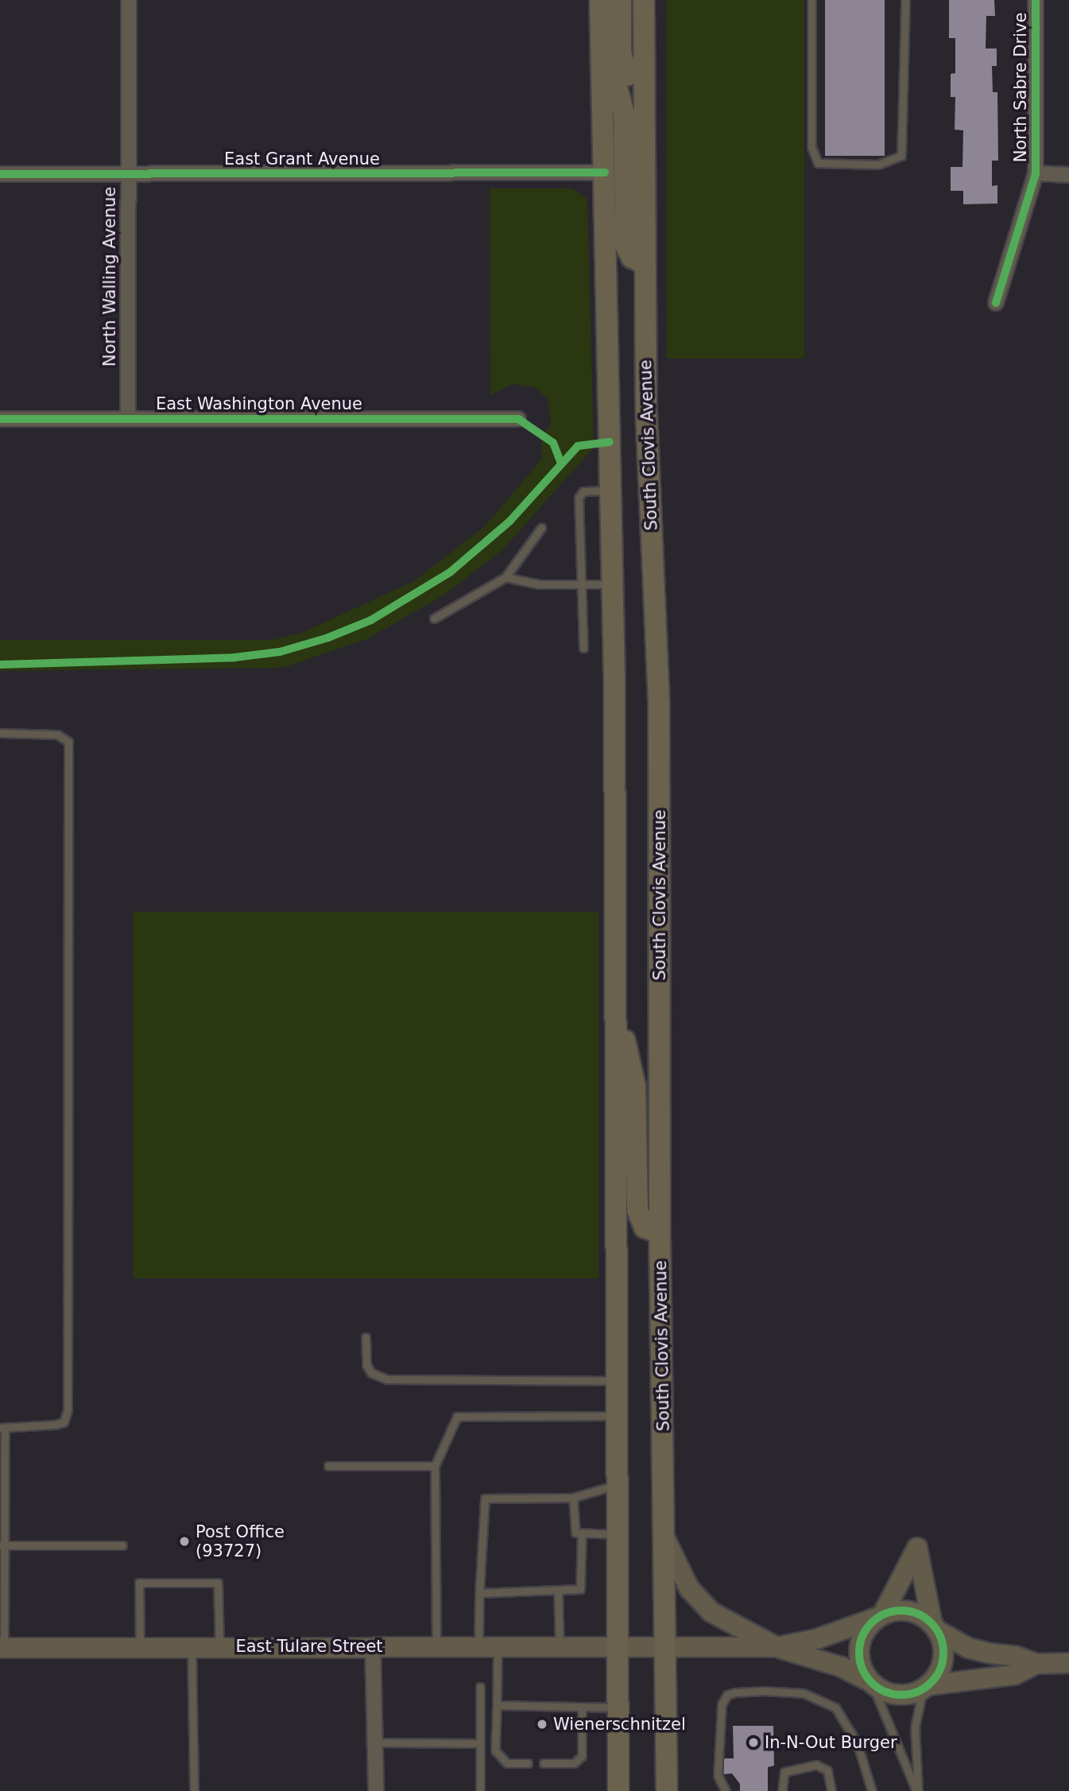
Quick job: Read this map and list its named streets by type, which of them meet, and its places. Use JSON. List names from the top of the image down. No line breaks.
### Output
{"streets":{"main road":["South Clovis Avenue"],"street":["North Sabre Drive","East Grant Avenue","North Walling Avenue","East Washington Avenue","East Tulare Street"]},"crossings":[["East Grant Avenue","North Walling Avenue"],["North Walling Avenue","East Washington Avenue"],["South Clovis Avenue","East Tulare Street"]],"places":["Post Office (93727)","Wienerschnitzel","In-N-Out Burger"]}
